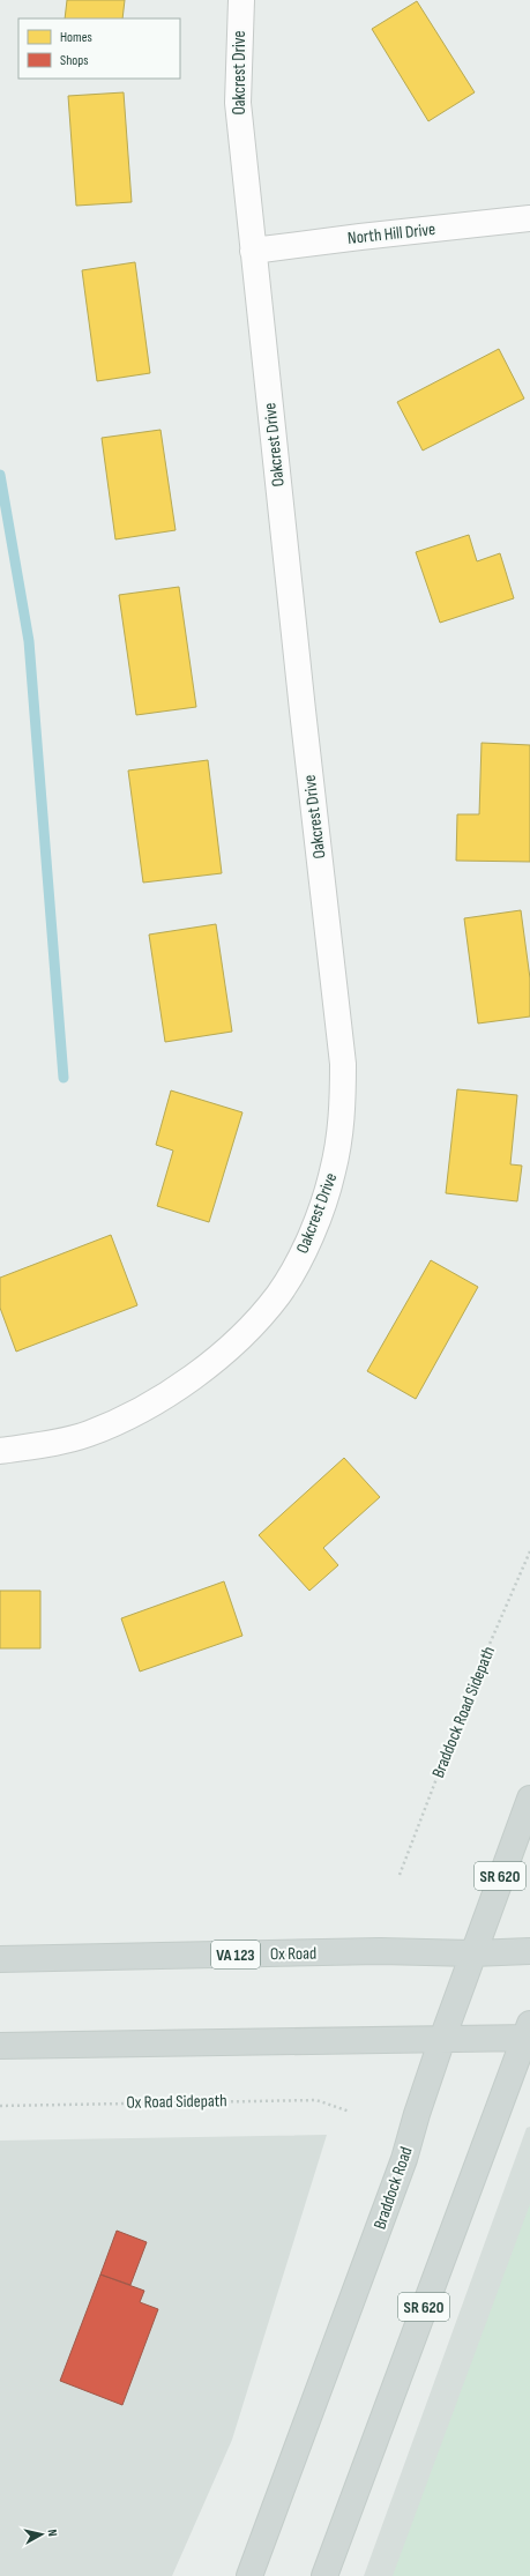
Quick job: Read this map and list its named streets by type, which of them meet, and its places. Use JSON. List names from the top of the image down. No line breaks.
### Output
{"streets":{"main road":["SR 620","Ox Road","VA 123","Braddock Road"],"street":["Oakcrest Drive","North Hill Drive"],"path":["Braddock Road Sidepath","Ox Road Sidepath"]},"crossings":[["Oakcrest Drive","North Hill Drive"],["Ox Road","Braddock Road"]],"legend":["Homes","Shops"],"north":"right"}
